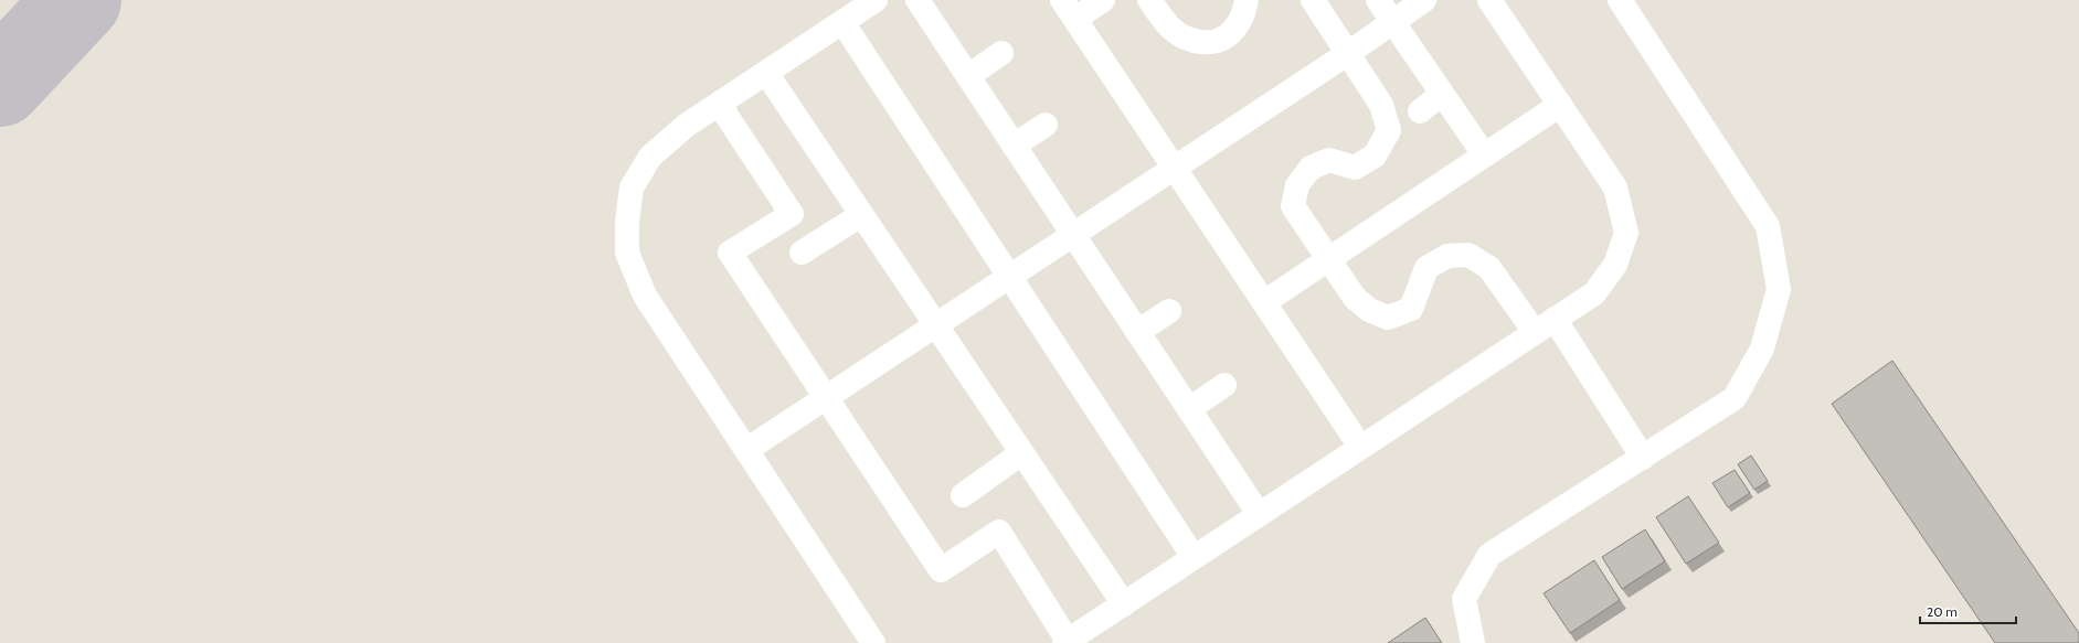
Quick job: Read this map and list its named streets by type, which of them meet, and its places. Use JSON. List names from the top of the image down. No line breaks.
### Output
{"scale_bar":"20 m"}
